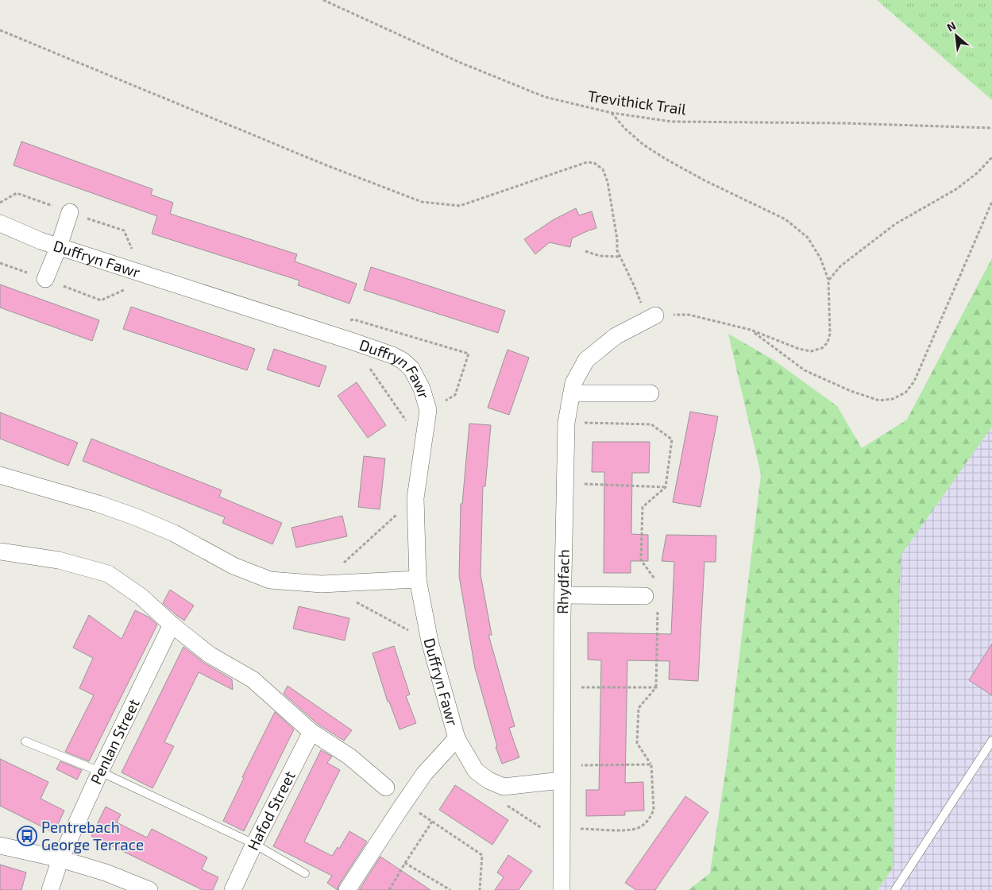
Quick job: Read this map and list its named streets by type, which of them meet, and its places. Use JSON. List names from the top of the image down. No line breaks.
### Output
{"streets":{"street":["Duffryn Fawr","Rhydfach","Penlan Street","Hafod Street"],"path":["Trevithick Trail"]},"crossings":[["Duffryn Fawr","Rhydfach"]],"places":{"bus stop":["Pentrebach George Terrace"]},"north":"top left"}
